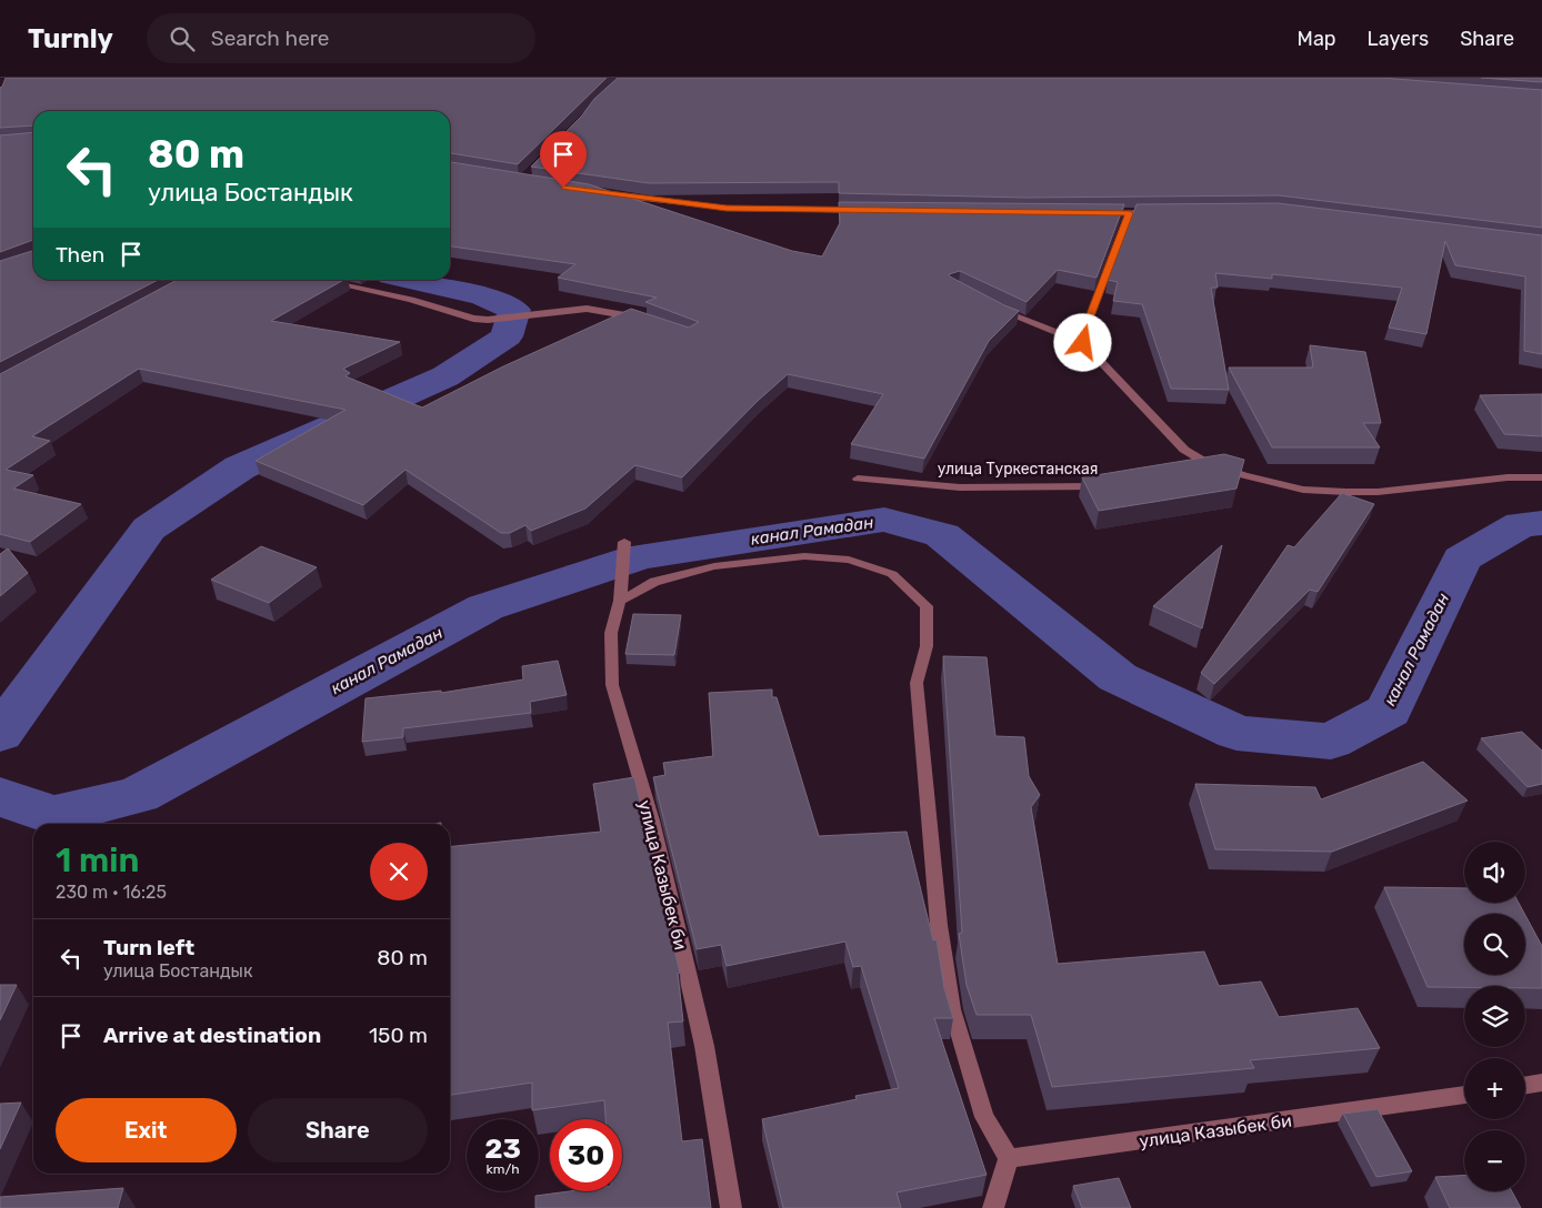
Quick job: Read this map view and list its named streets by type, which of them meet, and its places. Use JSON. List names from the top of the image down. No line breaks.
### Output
{"streets":{"street":["улица Туркестанская","улица Казыбек би"]},"water":["канал Рамадан"],"page":{"header":"Turnly","search":"Search here","nav":["Map","Layers","Share"],"turn":["80 m","улица Бостандык"],"then":"Then","heading":["1 min","230 m · 16:25"],"map_buttons":["+","−"],"list":[{"name":"Turn left","note":"улица Бостандык","value":"80 m"},{"name":"Arrive at destination","value":"150 m"}],"buttons":["Exit","Share"],"speed":"23 km/h","limit":"30"}}
